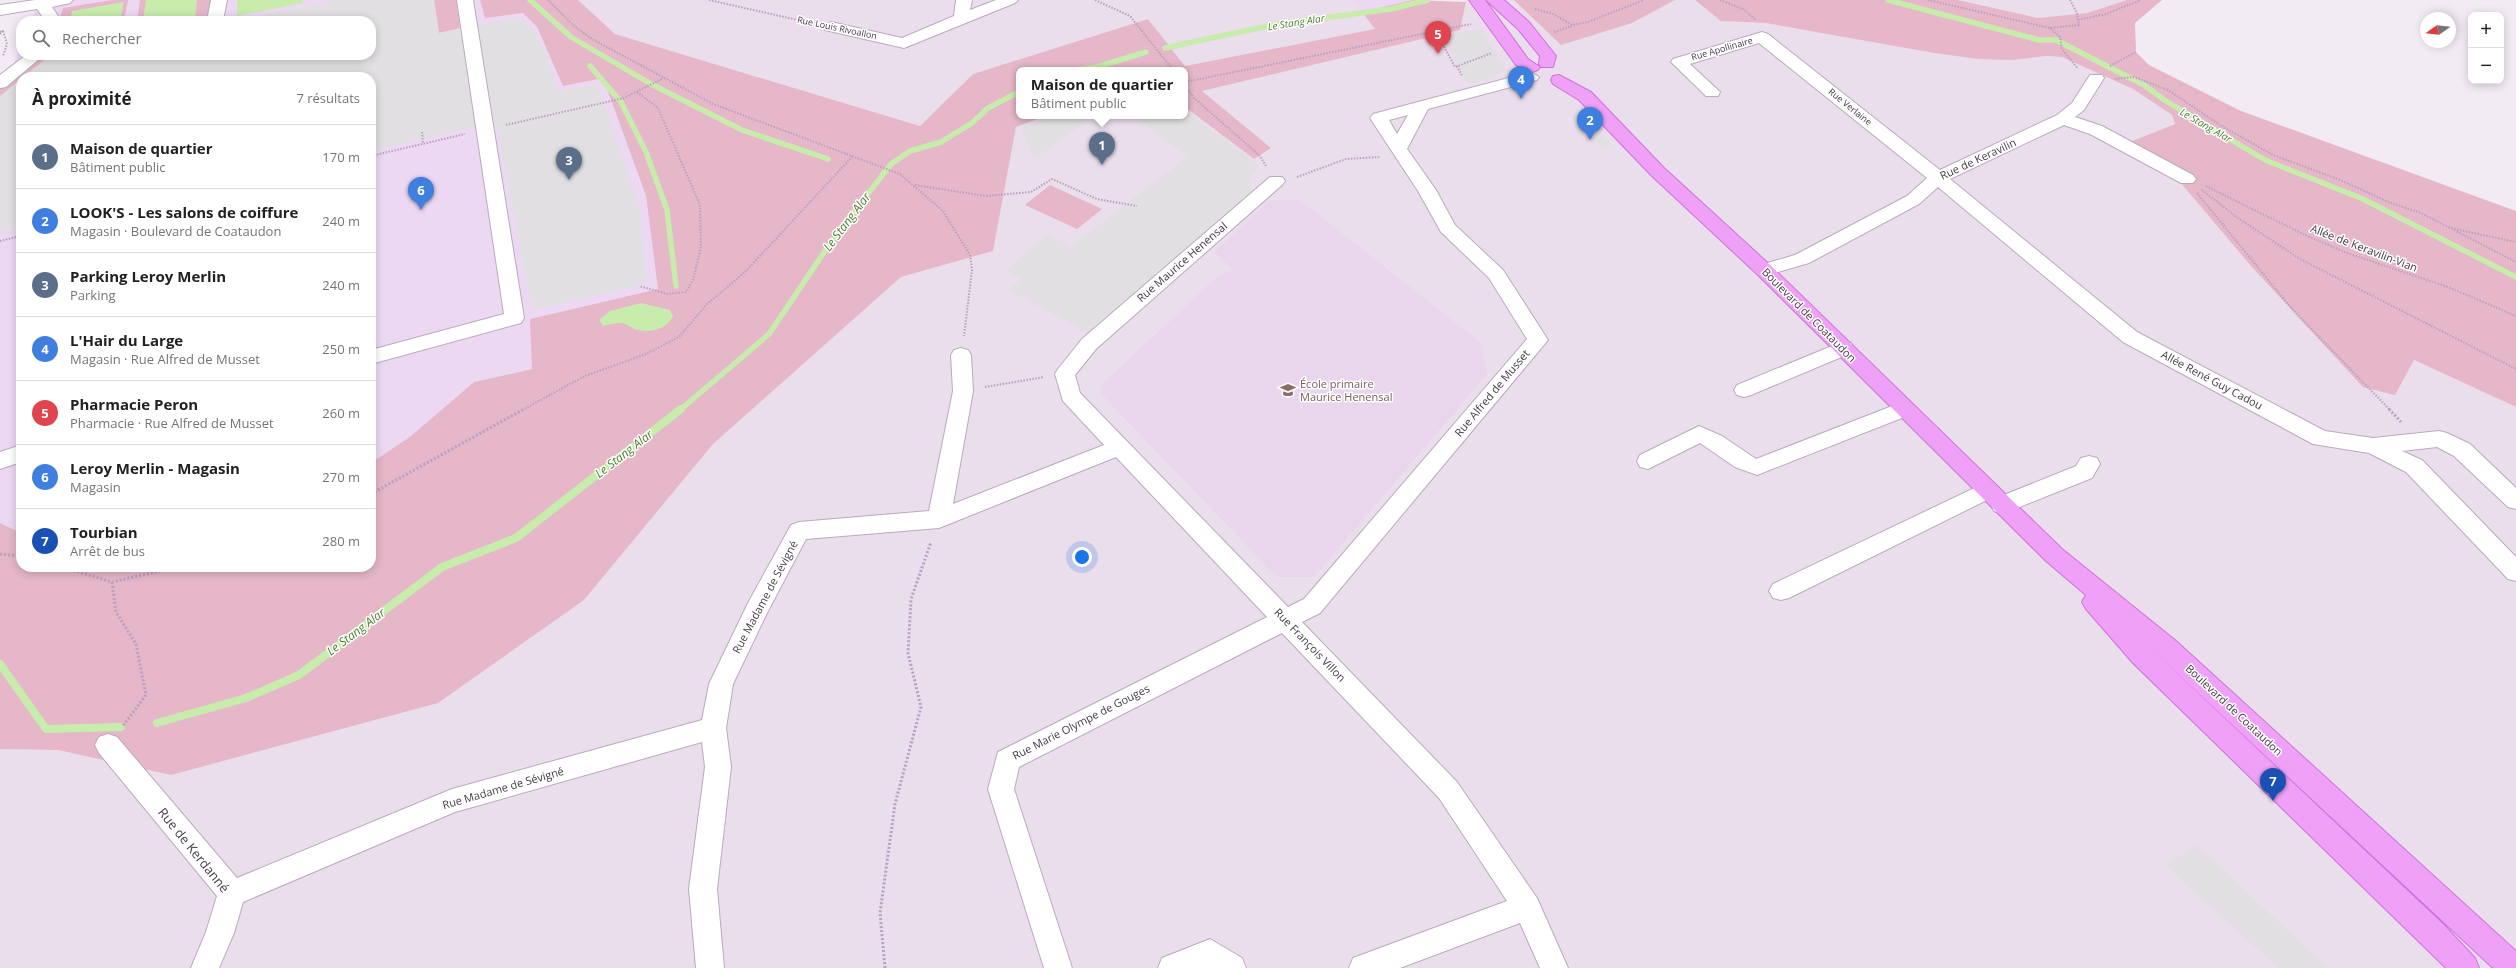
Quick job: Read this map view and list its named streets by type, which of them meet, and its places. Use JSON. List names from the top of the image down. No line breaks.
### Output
{"streets":{"main road":["Boulevard de Coataudon"],"street":["Rue Louis Rivoallon","Rue Apollinaire","Rue Verlaine","Rue de Keravilin","Rue Maurice Henensal","Allée René Guy Cadou","Rue Alfred de Musset","Rue Madame de Sévigné","Rue François Villon","Rue Marie Olympe de Gouges","Rue de Kerdanné"],"path":["Allée de Keravilin-Vian"]},"crossings":[["Rue Apollinaire","Rue Verlaine"],["Rue Verlaine","Rue de Keravilin"],["Rue Verlaine","Allée René Guy Cadou"],["Rue de Keravilin","Boulevard de Coataudon"],["Rue de Keravilin","Allée René Guy Cadou"],["Rue Maurice Henensal","Rue François Villon"],["Boulevard de Coataudon","Rue Alfred de Musset"],["Rue Alfred de Musset","Rue François Villon"],["Rue Alfred de Musset","Rue Marie Olympe de Gouges"],["Rue Madame de Sévigné","Rue François Villon"],["Rue Madame de Sévigné","Rue de Kerdanné"],["Rue François Villon","Rue Marie Olympe de Gouges"]],"water":["Le Stang Alar"],"places":{"school or university":["École primaire Maurice Henensal"]},"north":"left","page":{"map_buttons":["+","−"],"search":"Rechercher","pins":["5","4","2","1","3","6","7"],"popup":["Maison de quartier","Bâtiment public"],"heading":["À proximité","7 résultats"],"list":[{"mark":"1","name":"Maison de quartier","note":"Bâtiment public","value":"170 m"},{"mark":"2","name":"LOOK'S - Les salons de coiffure","note":"Magasin · Boulevard de Coataudon","value":"240 m"},{"mark":"3","name":"Parking Leroy Merlin","note":"Parking","value":"240 m"},{"mark":"4","name":"L'Hair du Large","note":"Magasin · Rue Alfred de Musset","value":"250 m"},{"mark":"5","name":"Pharmacie Peron","note":"Pharmacie · Rue Alfred de Musset","value":"260 m"},{"mark":"6","name":"Leroy Merlin - Magasin","note":"Magasin","value":"270 m"},{"mark":"7","name":"Tourbian","note":"Arrêt de bus","value":"280 m"}]}}
